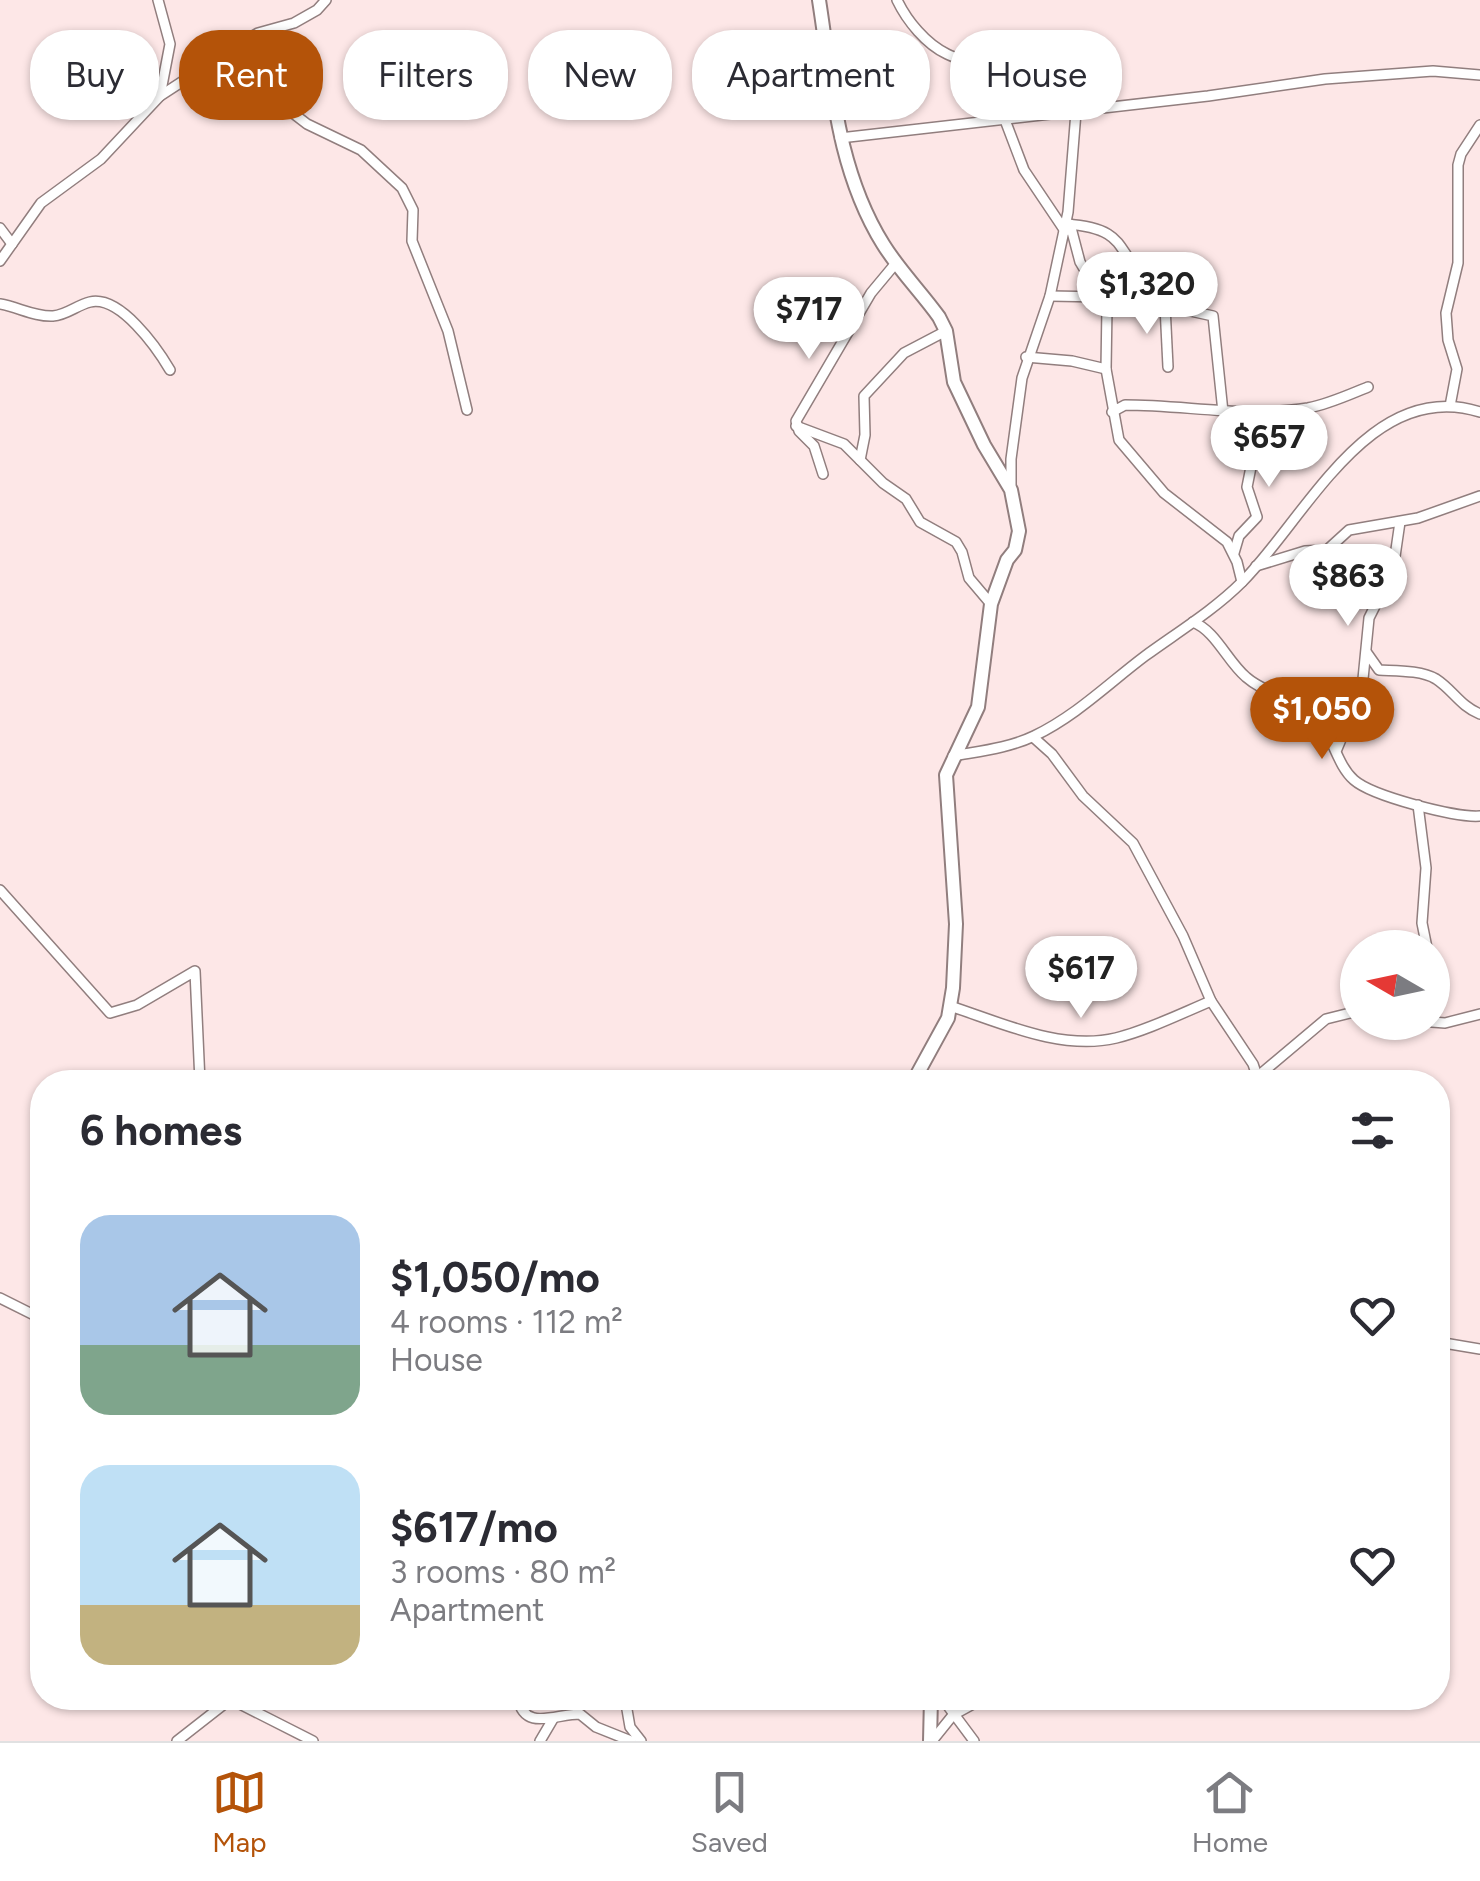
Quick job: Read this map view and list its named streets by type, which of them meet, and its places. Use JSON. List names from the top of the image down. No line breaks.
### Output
{"north":"left","page":{"chip":["Buy","Rent","Filters","New","Apartment","House"],"price":["$1,320","$717","$657","$863","$1,050","$617"],"heading":"6 homes","list":[{"name":"$1,050/mo","note":"4 rooms · 112 m² · House"},{"name":"$617/mo","note":"3 rooms · 80 m² · Apartment"}],"tabs":["Map","Saved","Home"]}}
